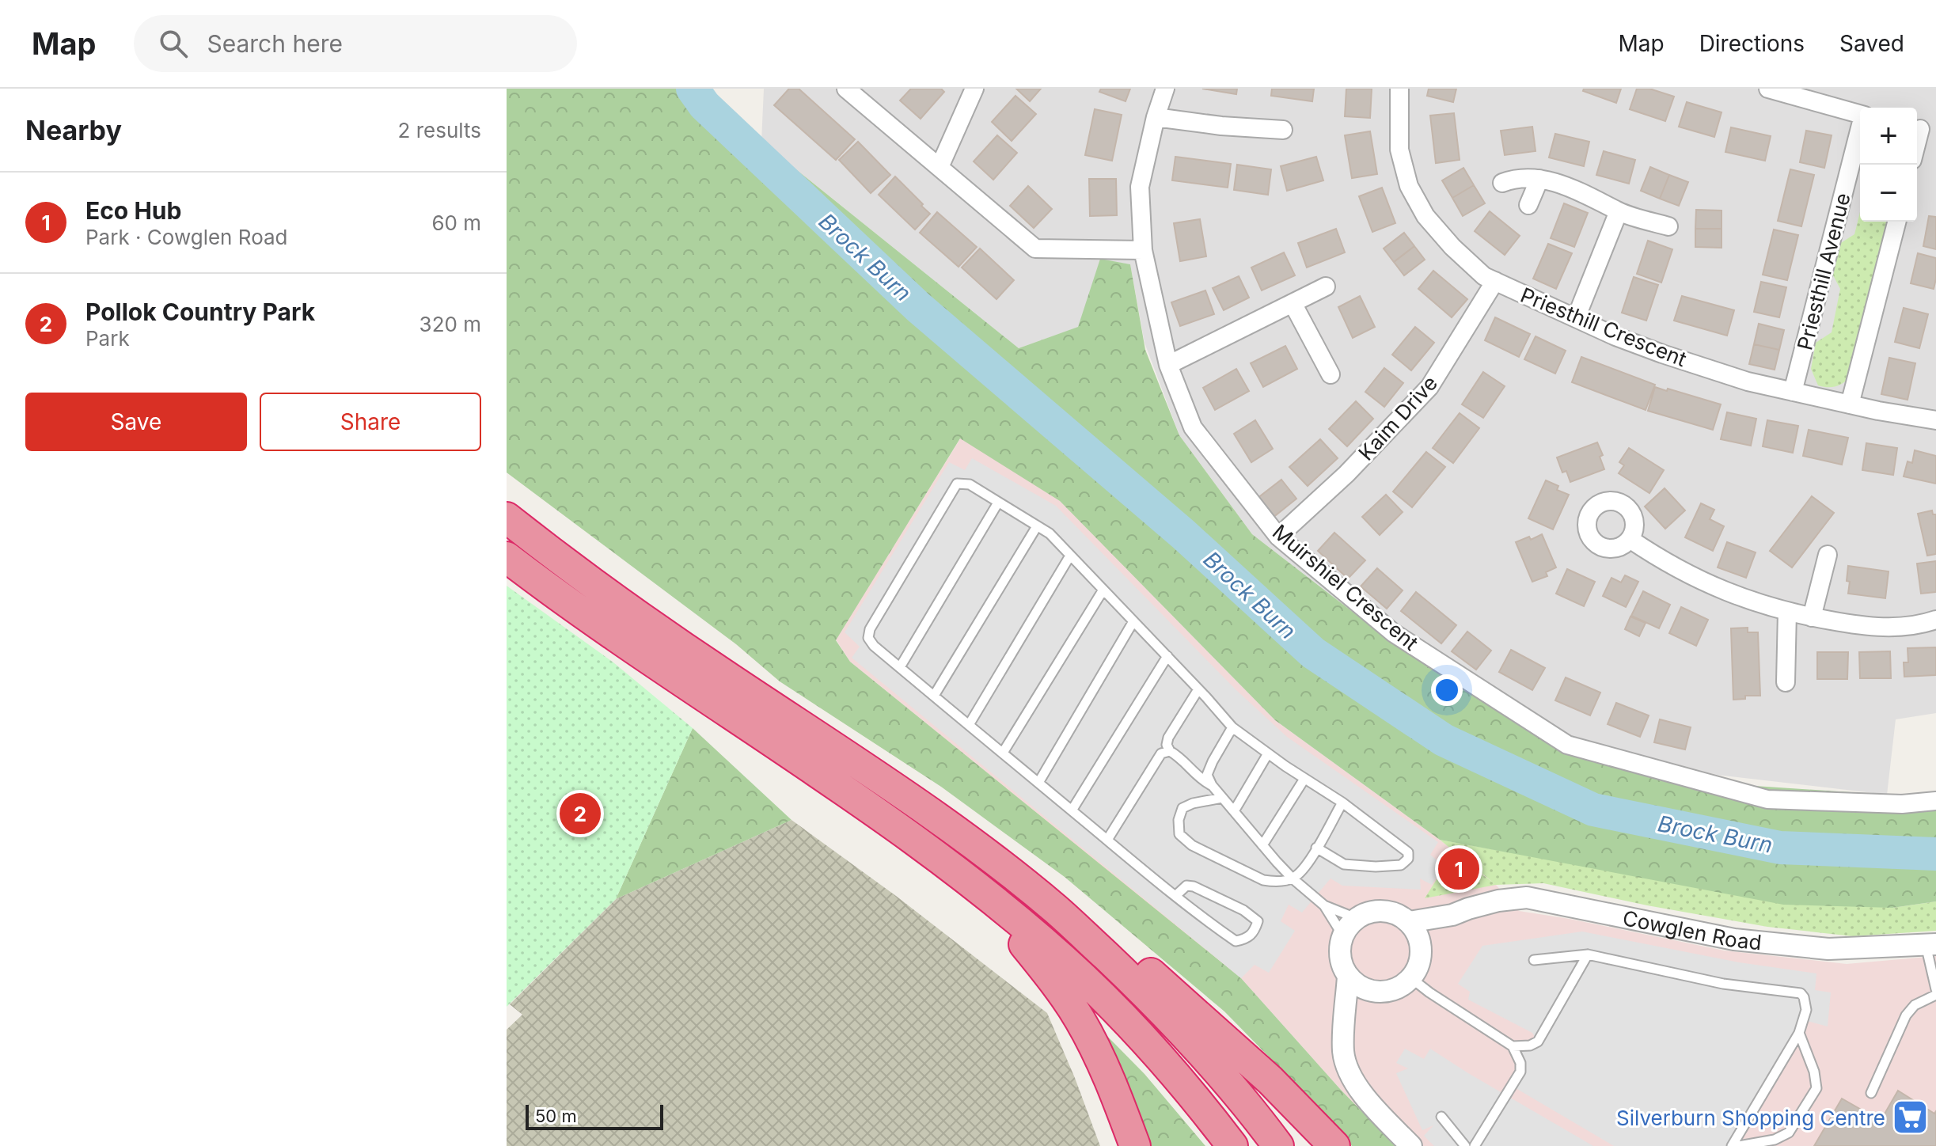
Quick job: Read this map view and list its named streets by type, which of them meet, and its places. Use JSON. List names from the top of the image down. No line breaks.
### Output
{"streets":{"street":["Priesthill Avenue","Priesthill Crescent","Kaim Drive","Muirshiel Crescent","Cowglen Road"]},"crossings":[["Priesthill Avenue","Priesthill Crescent"],["Priesthill Crescent","Kaim Drive"],["Kaim Drive","Muirshiel Crescent"]],"water":["Brock Burn"],"places":{"supermarket":["Silverburn Shopping Centre"]},"scale_bar":"50 m","page":{"header":"Map","search":"Search here","nav":["Map","Directions","Saved"],"heading":["Nearby","2 results"],"map_buttons":["+","−"],"list":[{"mark":"1","name":"Eco Hub","note":"Park · Cowglen Road","value":"60 m"},{"mark":"2","name":"Pollok Country Park","note":"Park","value":"320 m"}],"buttons":["Save","Share"],"pins":["2","1"],"scale":"50 m"}}
